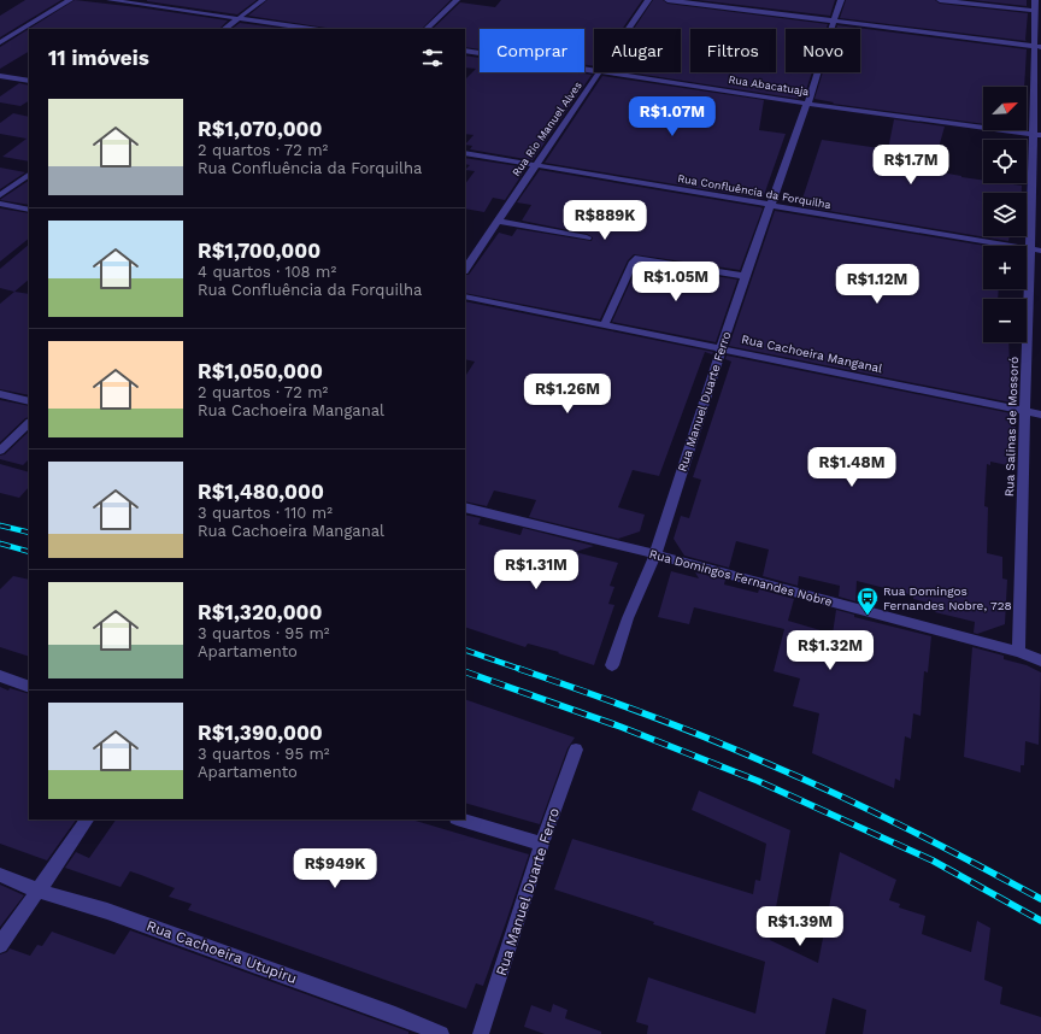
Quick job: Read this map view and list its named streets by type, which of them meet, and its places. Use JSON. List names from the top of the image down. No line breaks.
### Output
{"streets":{"street":["Rua Abacatuaja","Rua Rio Manuel Alves","Rua Confluência da Forquilha","Rua Cachoeira Manganal","Rua Manuel Duarte Ferro","Rua Salinas de Mossoró","Rua Domingos Fernandes Nobre","Rua Cachoeira Utupiru"]},"crossings":[["Rua Abacatuaja","Rua Manuel Duarte Ferro"],["Rua Abacatuaja","Rua Salinas de Mossoró"],["Rua Rio Manuel Alves","Rua Confluência da Forquilha"],["Rua Confluência da Forquilha","Rua Manuel Duarte Ferro"],["Rua Confluência da Forquilha","Rua Salinas de Mossoró"],["Rua Cachoeira Manganal","Rua Manuel Duarte Ferro"],["Rua Cachoeira Manganal","Rua Salinas de Mossoró"],["Rua Manuel Duarte Ferro","Rua Domingos Fernandes Nobre"],["Rua Salinas de Mossoró","Rua Domingos Fernandes Nobre"]],"places":{"bus stop":["Rua Domingos Fernandes Nobre, 728"]},"north":"top right","page":{"chip":["Comprar","Alugar","Filtros","Novo"],"heading":"11 imóveis","map_buttons":["+","−"],"list":[{"name":"R$1,070,000","note":"2 quartos · 72 m² · Rua Confluência da Forquilha"},{"name":"R$1,700,000","note":"4 quartos · 108 m² · Rua Confluência da Forquilha"},{"name":"R$1,050,000","note":"2 quartos · 72 m² · Rua Cachoeira Manganal"},{"name":"R$1,480,000","note":"3 quartos · 110 m² · Rua Cachoeira Manganal"},{"name":"R$1,320,000","note":"3 quartos · 95 m² · Apartamento"},{"name":"R$1,390,000","note":"3 quartos · 95 m² · Apartamento"}],"price":["R$1.07M","R$1.7M","R$889K","R$1.05M","R$1.12M","R$1.26M","R$1.48M","R$1.31M","R$1.32M","R$949K","R$1.39M"]}}
